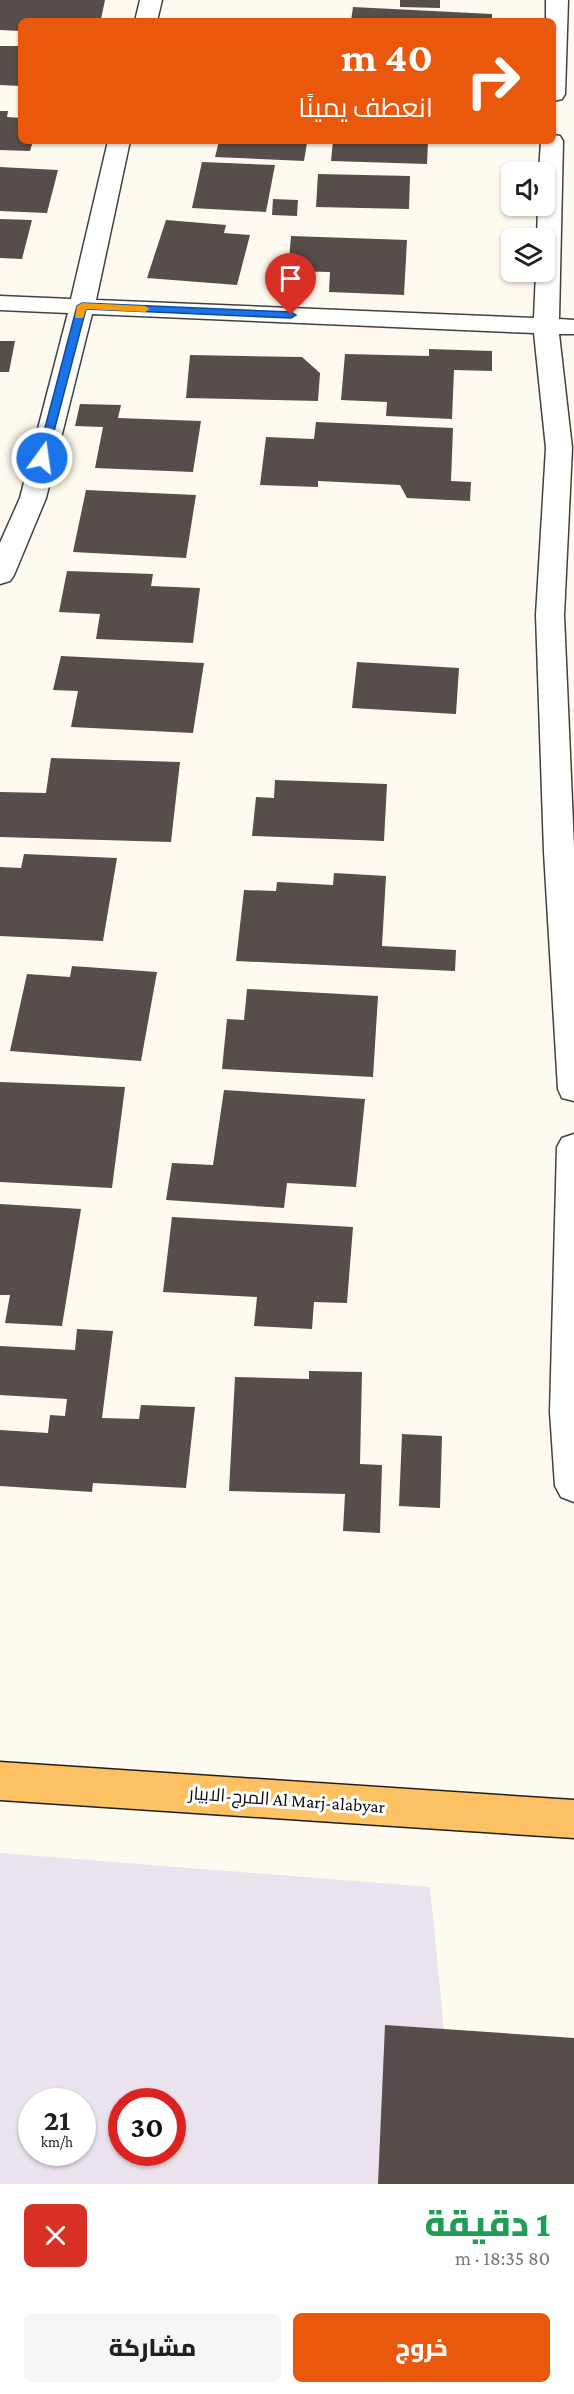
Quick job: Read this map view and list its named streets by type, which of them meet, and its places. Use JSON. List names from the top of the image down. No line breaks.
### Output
{"streets":{"main road":["المرج-الابيار Al Marj-alabyar"]},"page":{"turn":["40 m","انعطف يمينًا"],"speed":"21 km/h","limit":"30","heading":["1 دقيقة","80 m · 18:35"],"buttons":["خروج","مشاركة"]}}
